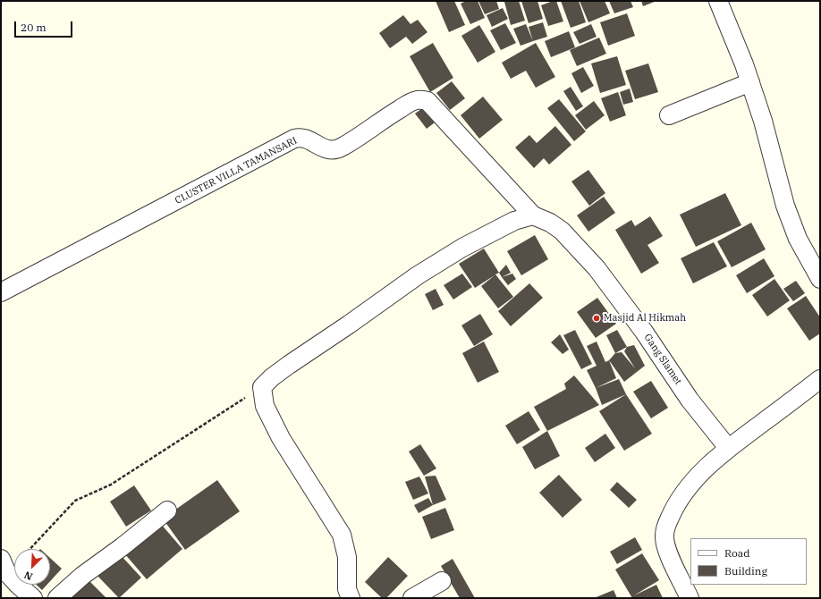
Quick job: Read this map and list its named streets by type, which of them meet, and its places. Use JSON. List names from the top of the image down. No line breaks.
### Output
{"streets":{"street":["CLUSTER VILLA TAMANSARI","Gang Slamet"]},"crossings":[["CLUSTER VILLA TAMANSARI","Gang Slamet"]],"places":["Masjid Al Hikmah"],"legend":["Road","Building"],"scale_bar":"20 m","north":"bottom left"}
